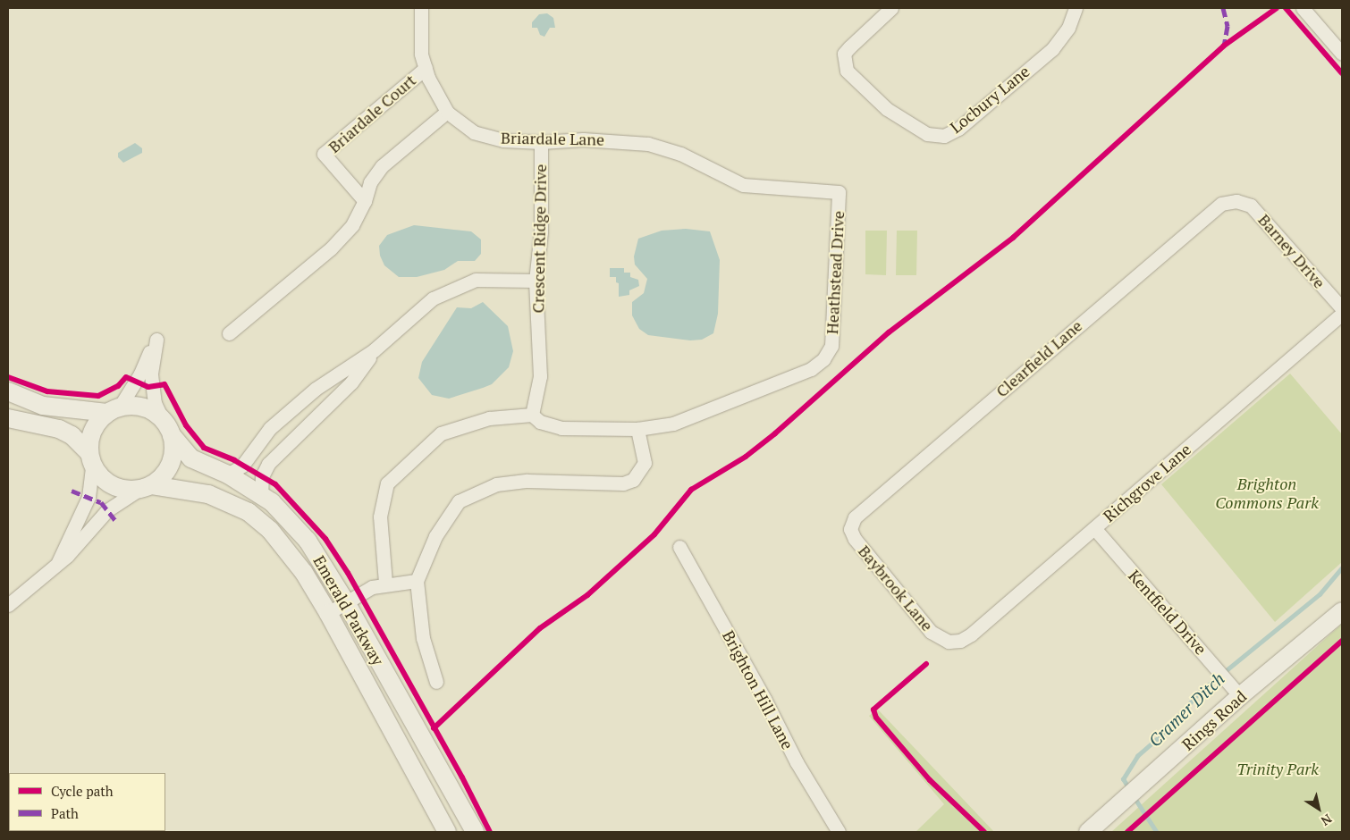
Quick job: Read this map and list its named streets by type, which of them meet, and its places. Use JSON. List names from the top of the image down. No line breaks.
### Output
{"streets":{"main road":["Emerald Parkway","Rings Road"],"street":["Locbury Lane","Briardale Court","Briardale Lane","Crescent Ridge Drive","Barney Drive","Heathstead Drive","Clearfield Lane","Richgrove Lane","Baybrook Lane","Kentfield Drive","Brighton Hill Lane"]},"crossings":[["Briardale Court","Briardale Lane"],["Briardale Lane","Crescent Ridge Drive"],["Briardale Lane","Heathstead Drive"],["Crescent Ridge Drive","Heathstead Drive"],["Barney Drive","Clearfield Lane"],["Clearfield Lane","Baybrook Lane"],["Richgrove Lane","Baybrook Lane"],["Richgrove Lane","Kentfield Drive"],["Kentfield Drive","Rings Road"]],"water":["Cramer Ditch"],"parks":["Brighton Commons Park","Trinity Park"],"legend":["Cycle path","Path"],"north":"bottom right"}
